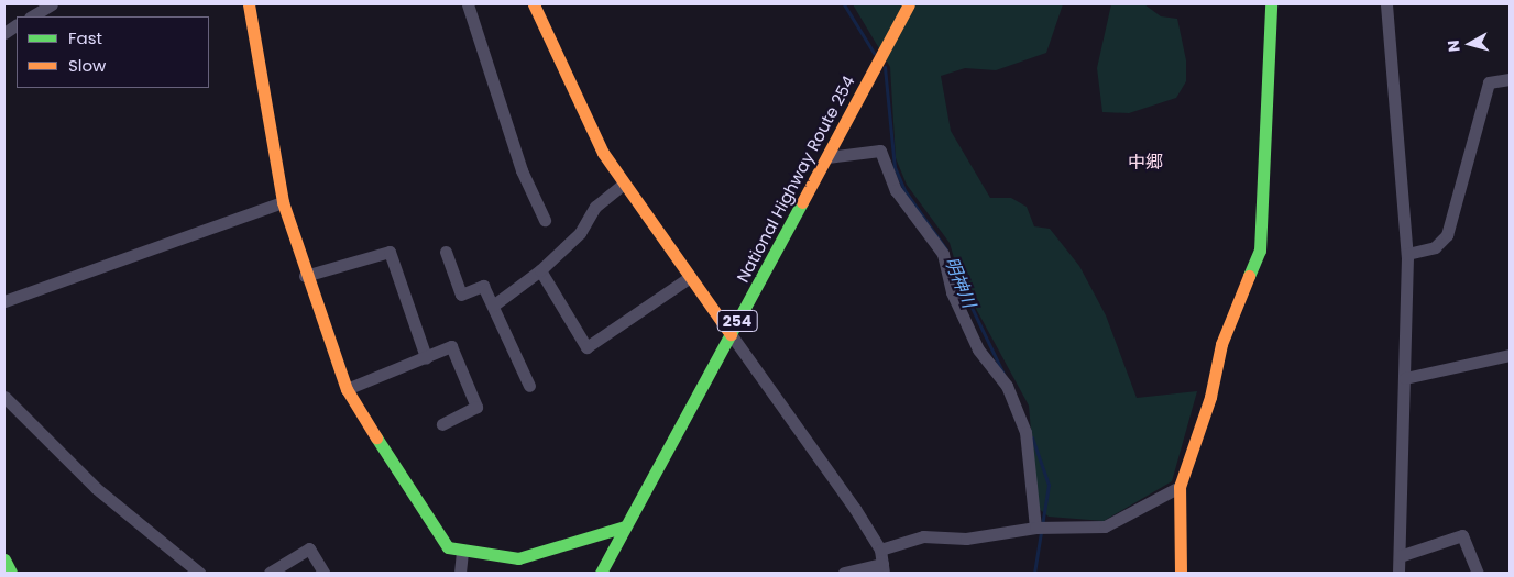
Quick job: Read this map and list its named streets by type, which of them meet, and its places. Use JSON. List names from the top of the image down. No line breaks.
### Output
{"streets":{"main road":["National Highway Route 254","254"]},"districts":["中郷"],"water":["明神川"],"legend":["Fast","Slow"],"north":"left"}
